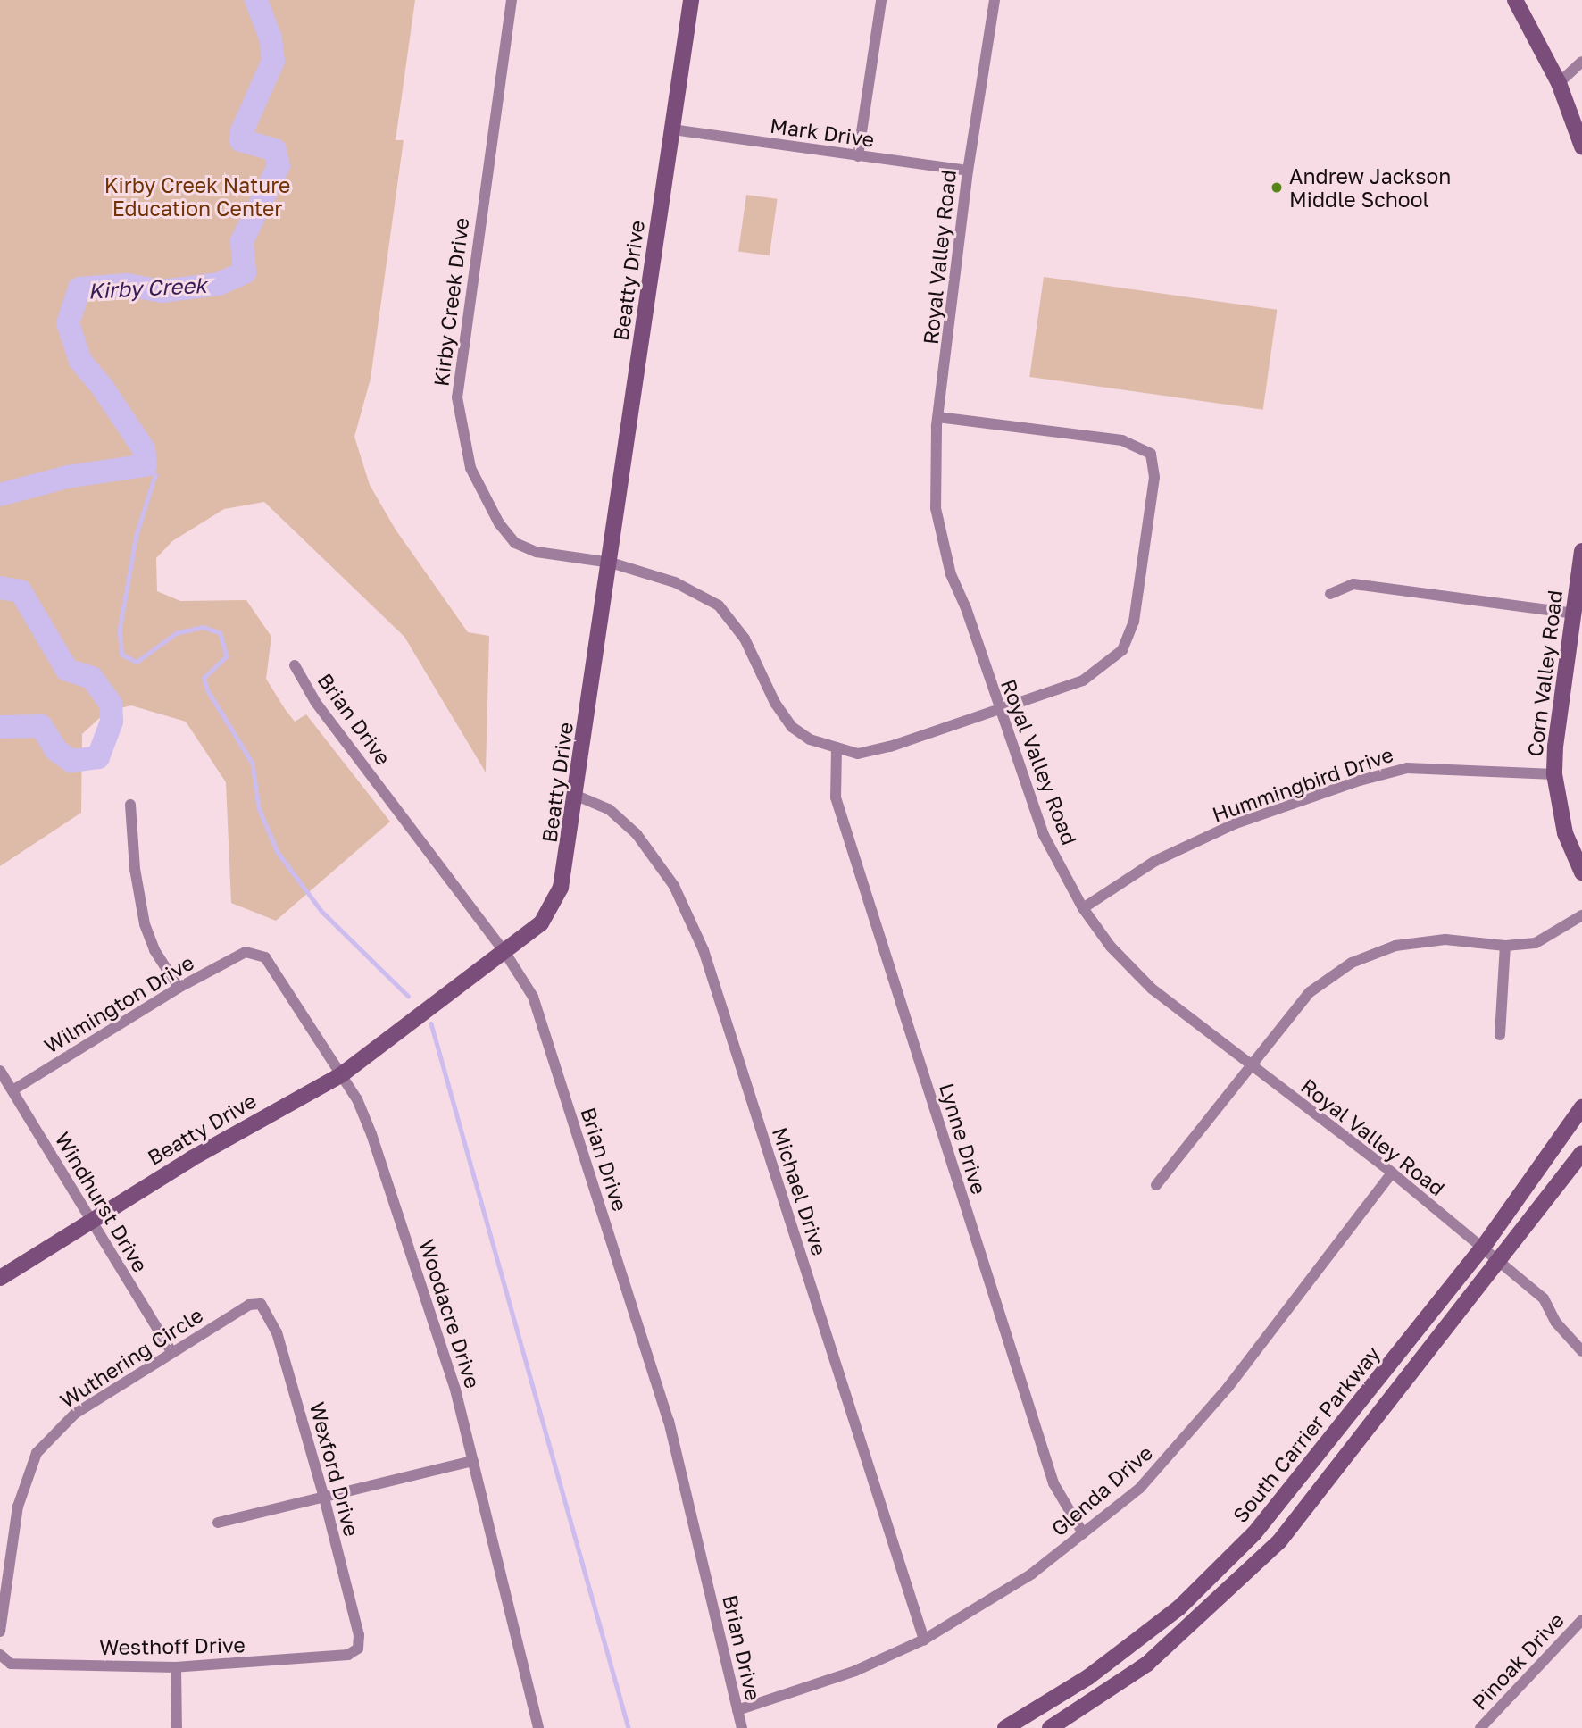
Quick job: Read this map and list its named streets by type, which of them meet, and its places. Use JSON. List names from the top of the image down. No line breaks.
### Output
{"streets":{"main road":["Beatty Drive","Corn Valley Road","South Carrier Parkway"],"street":["Mark Drive","Royal Valley Road","Kirby Creek Drive","Brian Drive","Hummingbird Drive","Wilmington Drive","Lynne Drive","Michael Drive","Windhurst Drive","Woodacre Drive","Wuthering Circle","Wexford Drive","Glenda Drive","Westhoff Drive","Pinoak Drive"]},"crossings":[["Mark Drive","Royal Valley Road"],["Mark Drive","Beatty Drive"],["Royal Valley Road","Kirby Creek Drive"],["Royal Valley Road","Hummingbird Drive"],["Royal Valley Road","South Carrier Parkway"],["Royal Valley Road","Glenda Drive"],["Beatty Drive","Kirby Creek Drive"],["Beatty Drive","Brian Drive"],["Beatty Drive","Michael Drive"],["Beatty Drive","Windhurst Drive"],["Beatty Drive","Woodacre Drive"],["Kirby Creek Drive","Lynne Drive"],["Corn Valley Road","Hummingbird Drive"],["Brian Drive","Glenda Drive"],["Wilmington Drive","Windhurst Drive"],["Wilmington Drive","Woodacre Drive"],["Lynne Drive","Glenda Drive"],["Michael Drive","Glenda Drive"],["Windhurst Drive","Wuthering Circle"],["Wuthering Circle","Wexford Drive"],["Wexford Drive","Westhoff Drive"]],"water":["Kirby Creek"],"parks":["Kirby Creek Nature Education Center"],"places":["Andrew Jackson Middle School"]}
